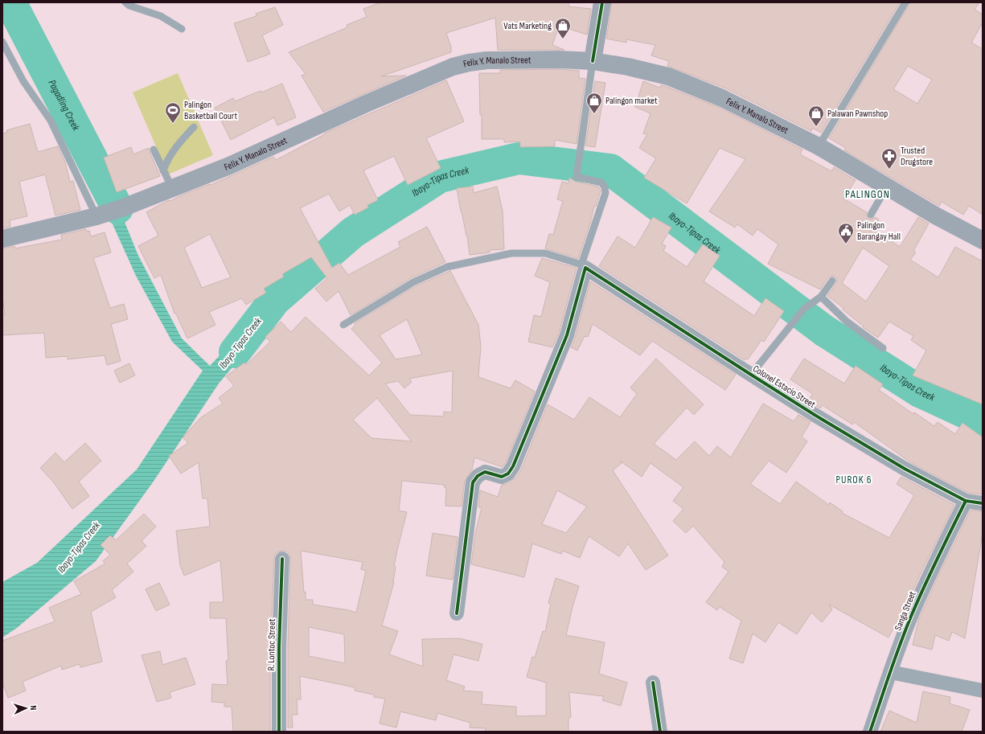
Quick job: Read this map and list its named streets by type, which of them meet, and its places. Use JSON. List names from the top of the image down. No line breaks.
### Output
{"streets":{"main road":["Felix Y. Manalo Street"],"street":["Colonel Estacio Street","Sanga Street","R. Lontoc Street"]},"crossings":[["Colonel Estacio Street","Sanga Street"]],"districts":["PALINGON","PUROK 6"],"water":["Pagadling Creek","Ibayo-Tipas Creek"],"places":{"shop":["Vats Marketing","Palingon market","Palawan Pawnshop"],"sports":["Palingon Basketball Court"],"pharmacy":["Trusted Drugstore"],"public building":["Palingon Barangay Hall"]},"north":"right"}
